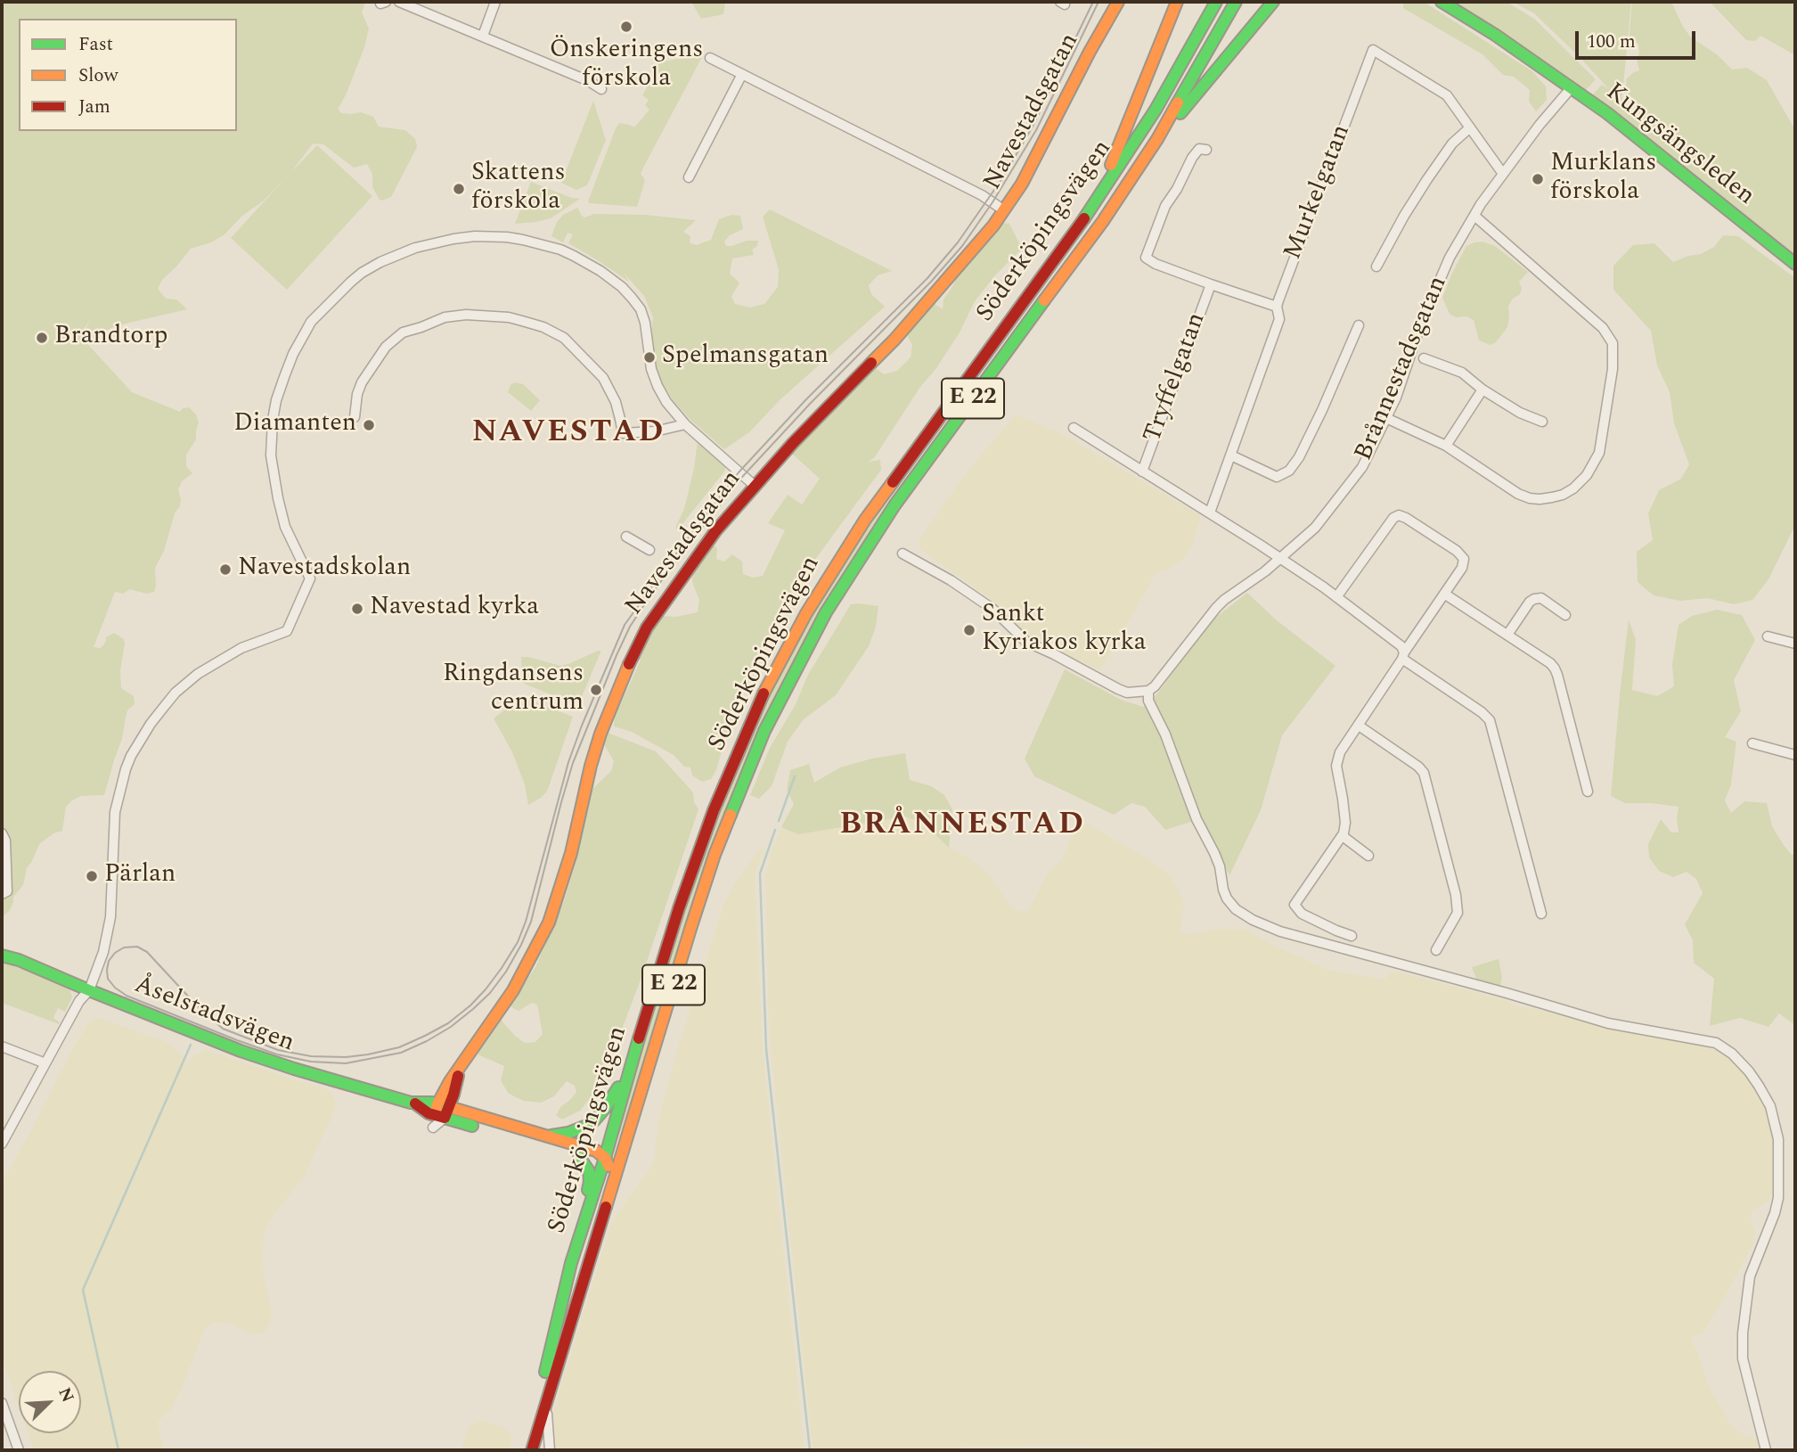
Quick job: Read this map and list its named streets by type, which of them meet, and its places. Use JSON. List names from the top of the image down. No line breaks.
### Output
{"streets":{"main road":["Navestadsgatan","Kungsängsleden","Söderköpingsvägen","E 22","Åselstadsvägen"],"street":["Murkelgatan","Brånnestadsgatan","Tryffelgatan"]},"crossings":[["Navestadsgatan","Åselstadsvägen"],["Kungsängsleden","Brånnestadsgatan"],["Murkelgatan","Brånnestadsgatan"],["Murkelgatan","Tryffelgatan"],["Brånnestadsgatan","Tryffelgatan"]],"districts":["NAVESTAD","BRÅNNESTAD"],"places":["Önskeringens förskola","Murklans förskola","Skattens förskola","Brandtorp","Spelmansgatan","Diamanten","Navestadskolan","Navestad kyrka","Sankt Kyriakos kyrka","Ringdansens centrum","Pärlan"],"legend":["Fast","Slow","Jam"],"scale_bar":"100 m","north":"top right"}
